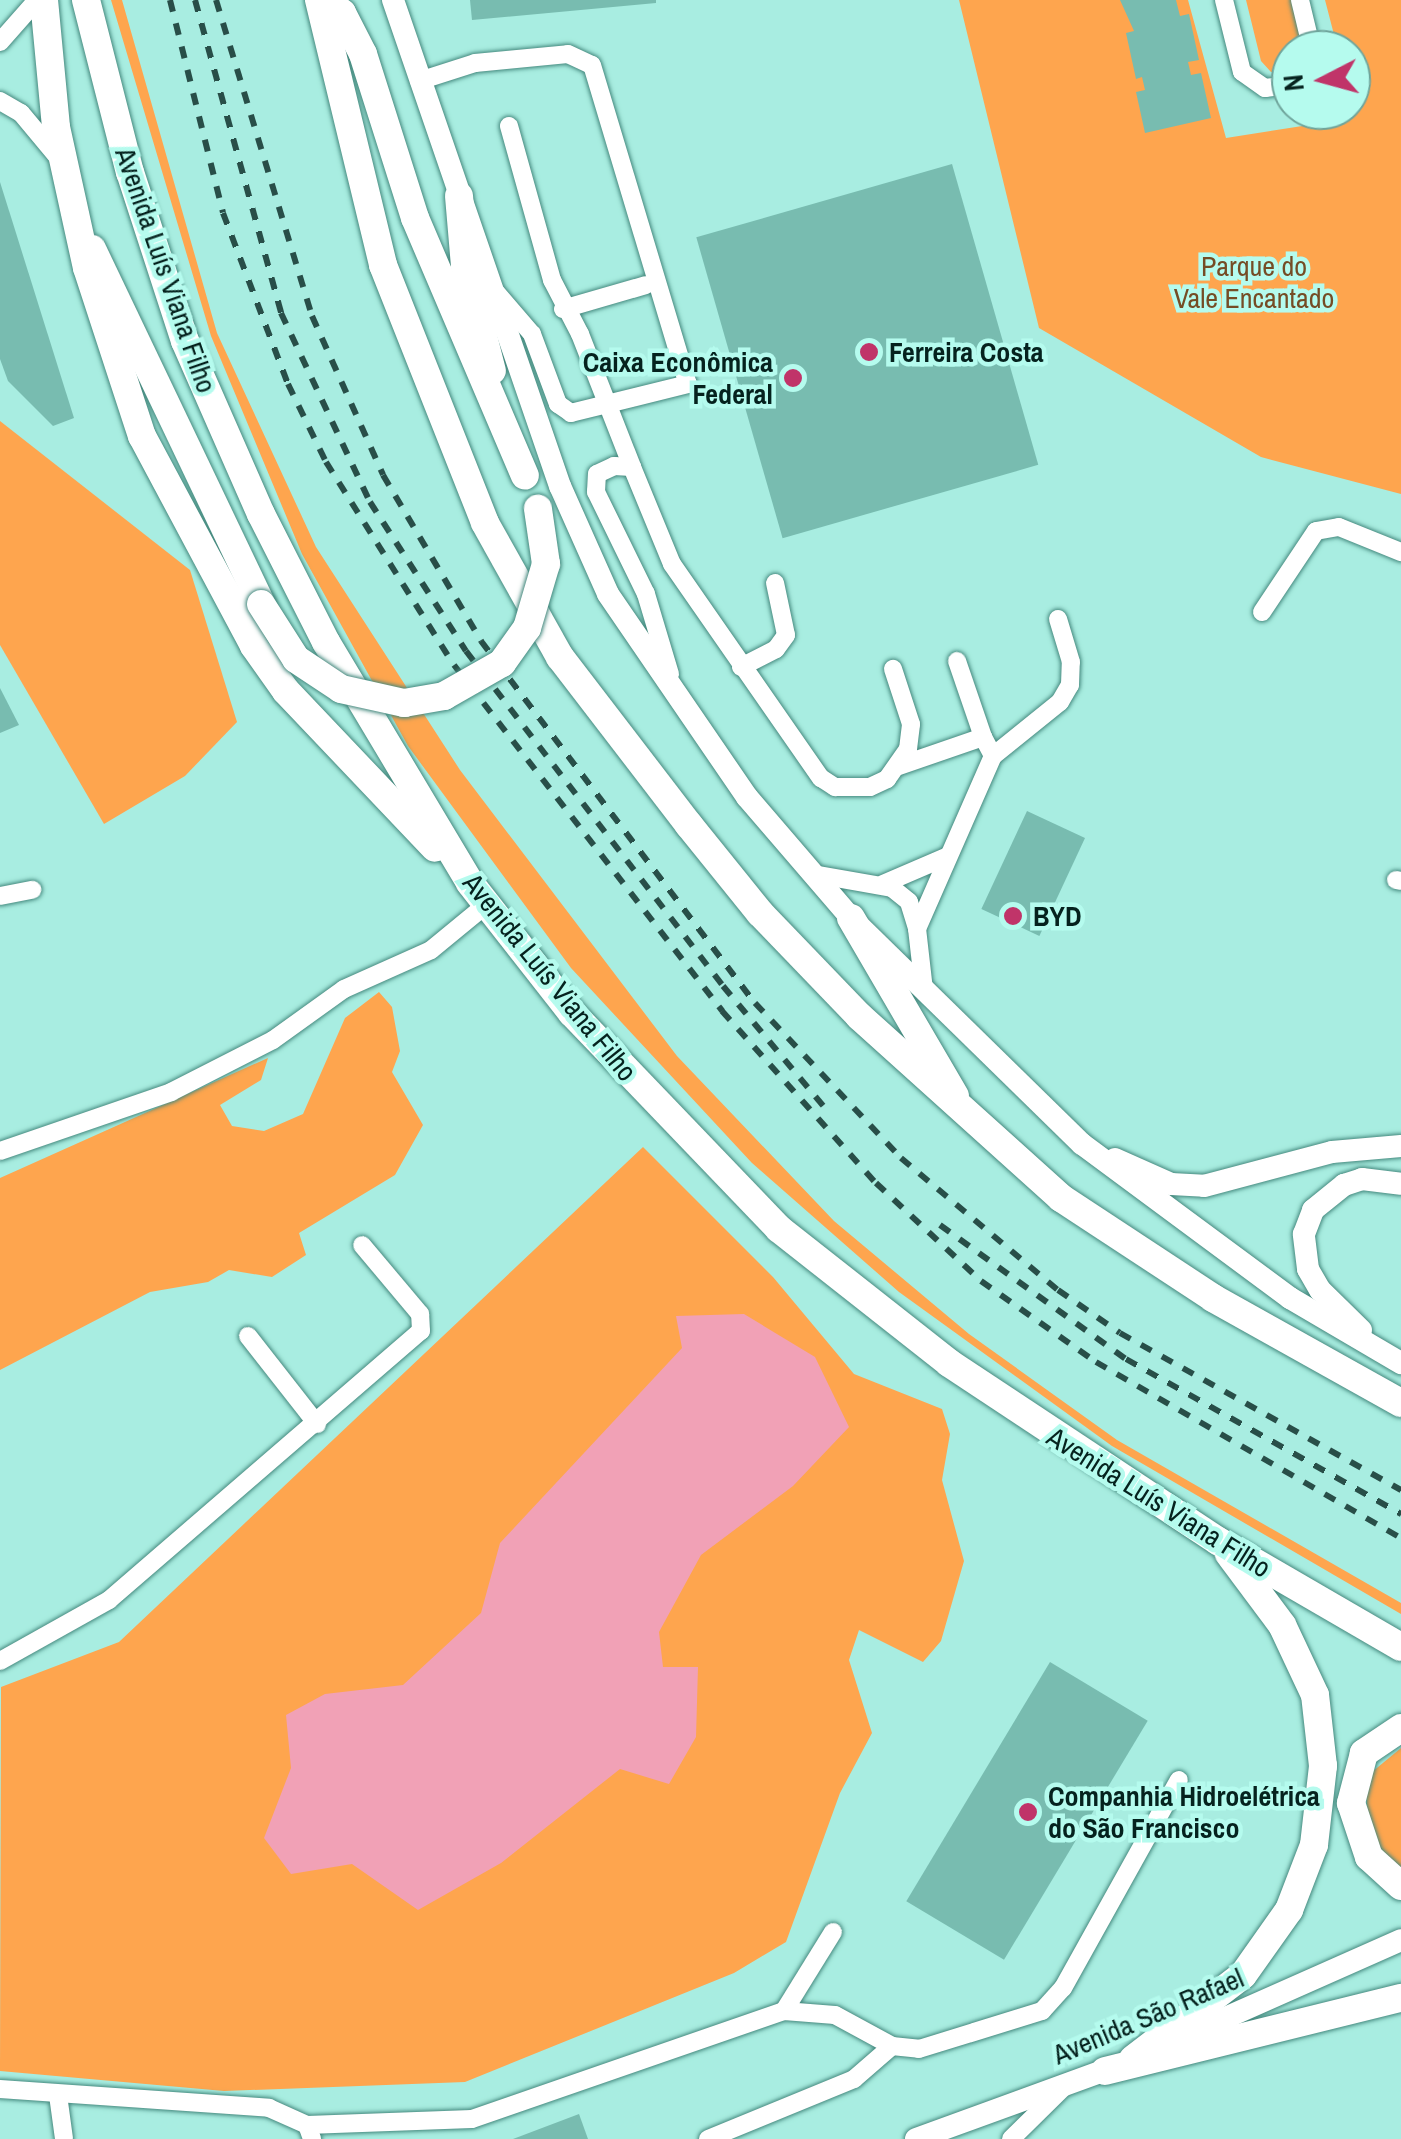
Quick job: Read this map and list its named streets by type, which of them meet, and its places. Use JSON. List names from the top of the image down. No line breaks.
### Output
{"streets":{"highway":["Avenida Luís Viana Filho"],"main road":["Avenida São Rafael"]},"parks":["Parque do Vale Encantado"],"places":["Ferreira Costa","Caixa Econômica Federal","BYD","Companhia Hidroelétrica do São Francisco"],"north":"left"}
